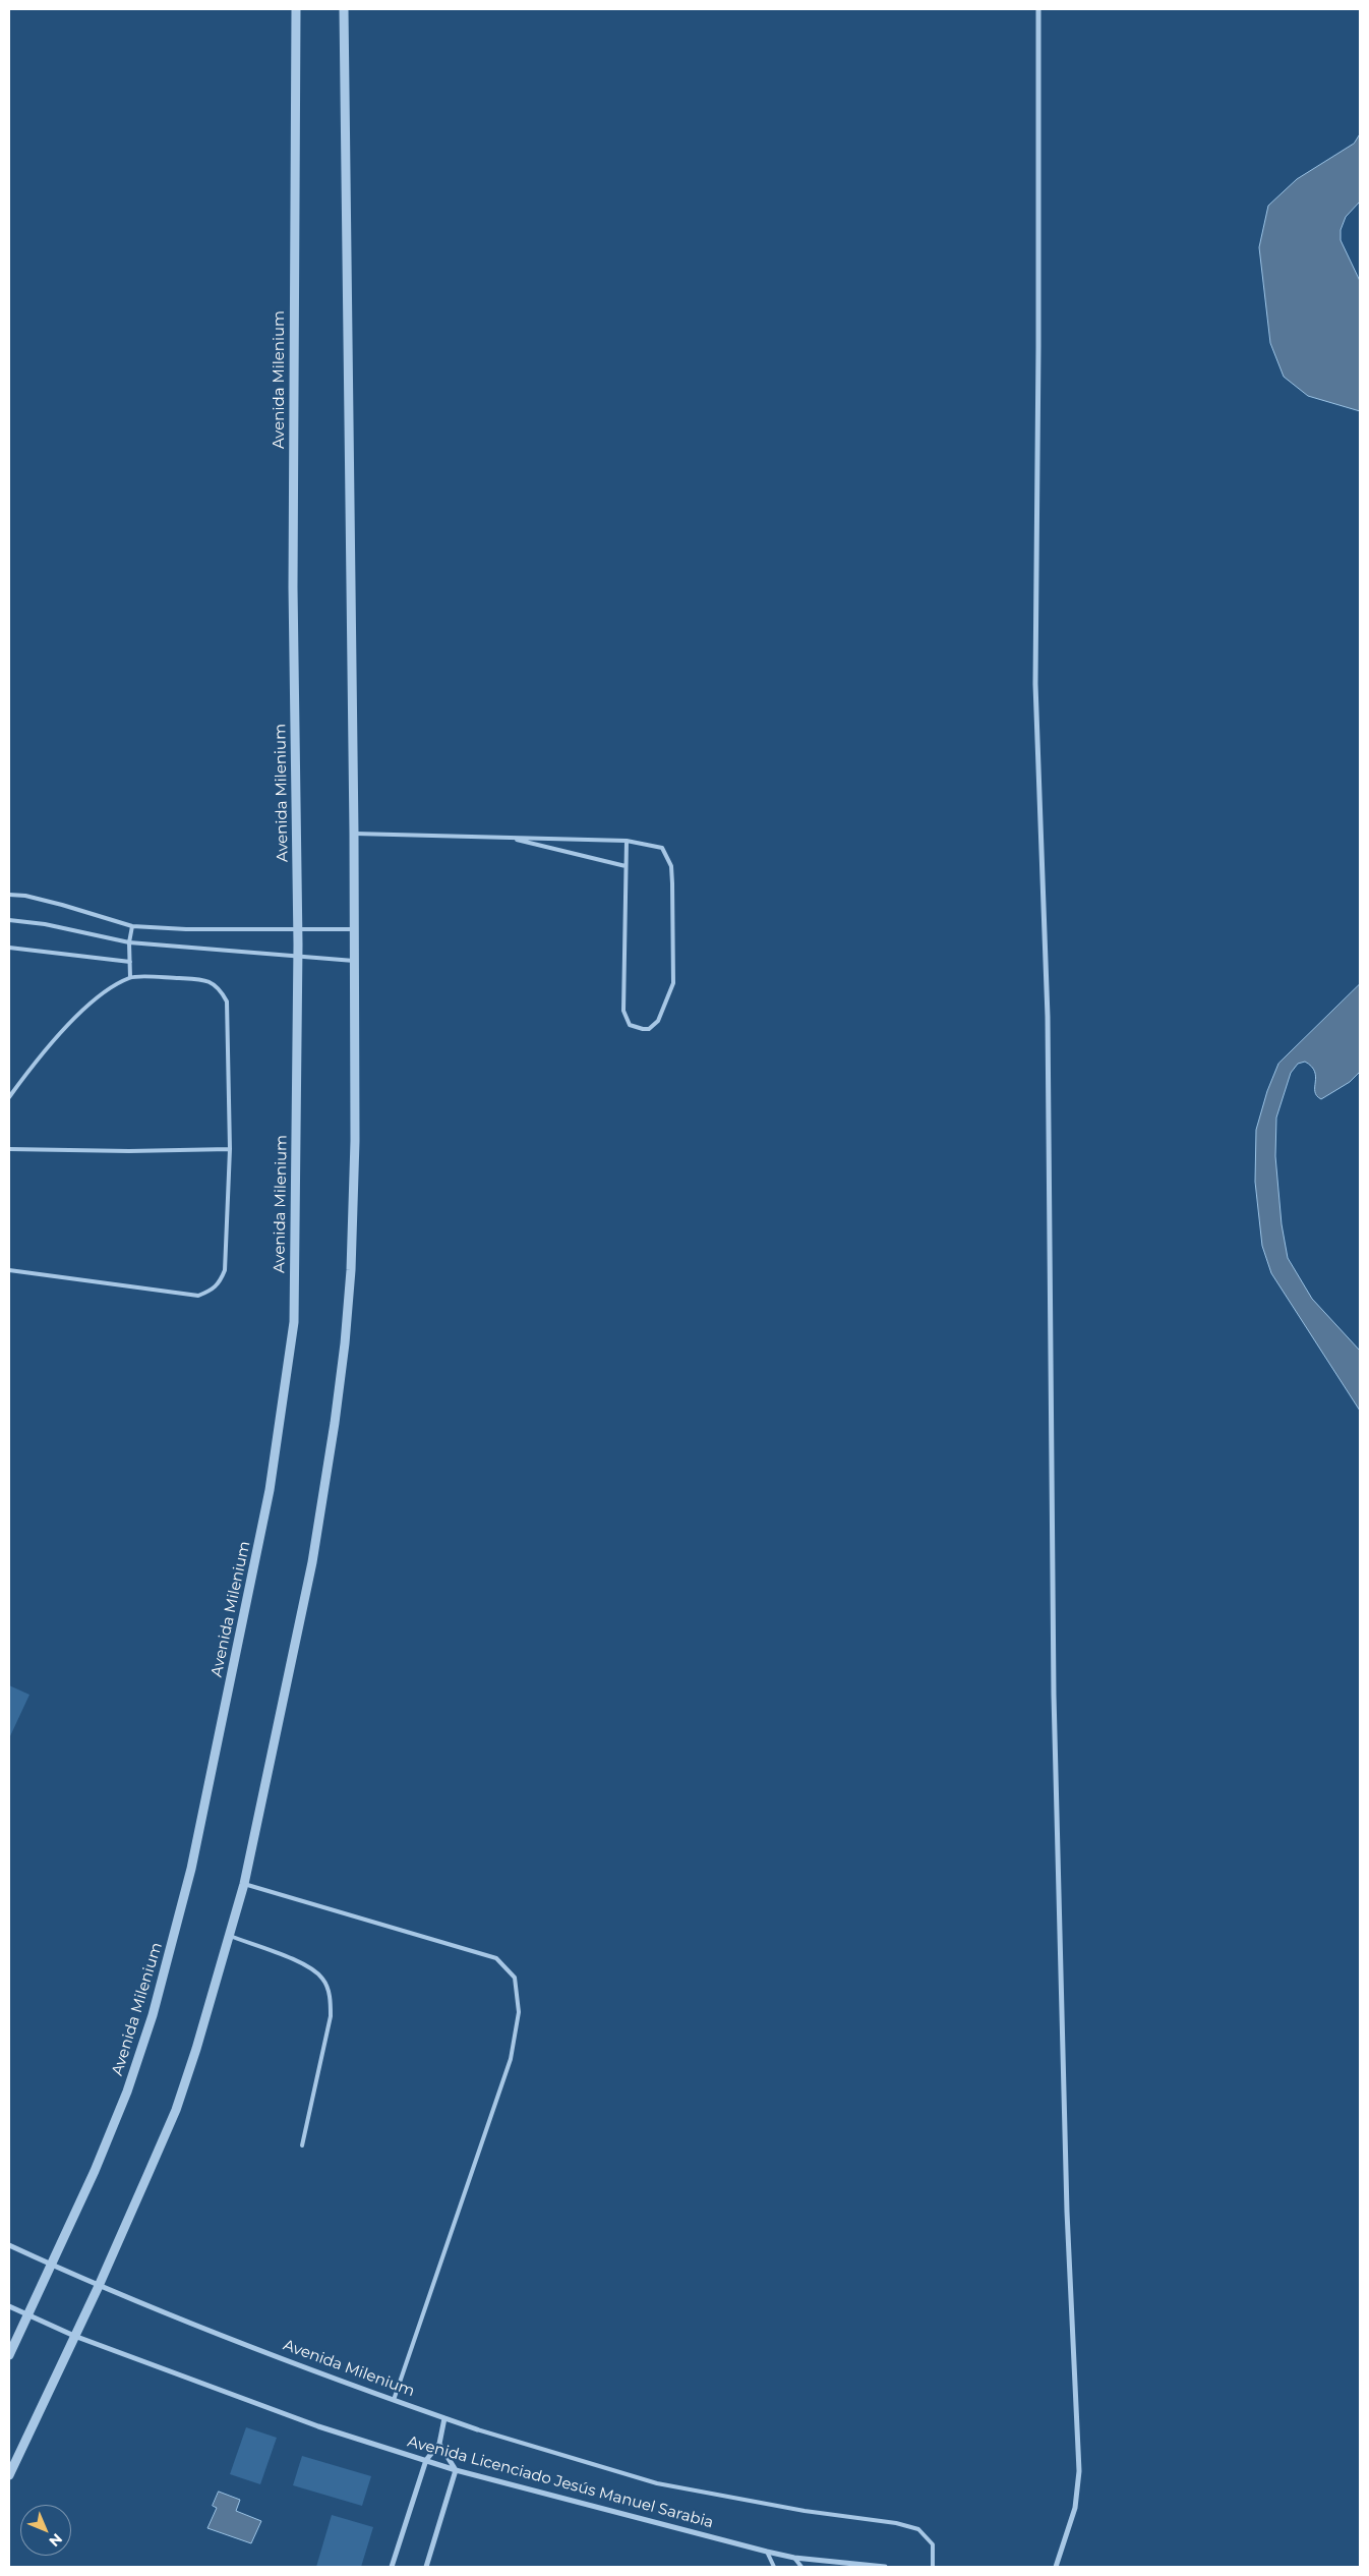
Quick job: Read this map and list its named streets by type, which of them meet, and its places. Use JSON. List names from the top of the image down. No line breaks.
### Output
{"streets":{"street":["Avenida Milenium","Avenida Licenciado Jesús Manuel Sarabia"]},"crossings":[["Avenida Milenium","Avenida Licenciado Jesús Manuel Sarabia"]],"north":"bottom right"}
